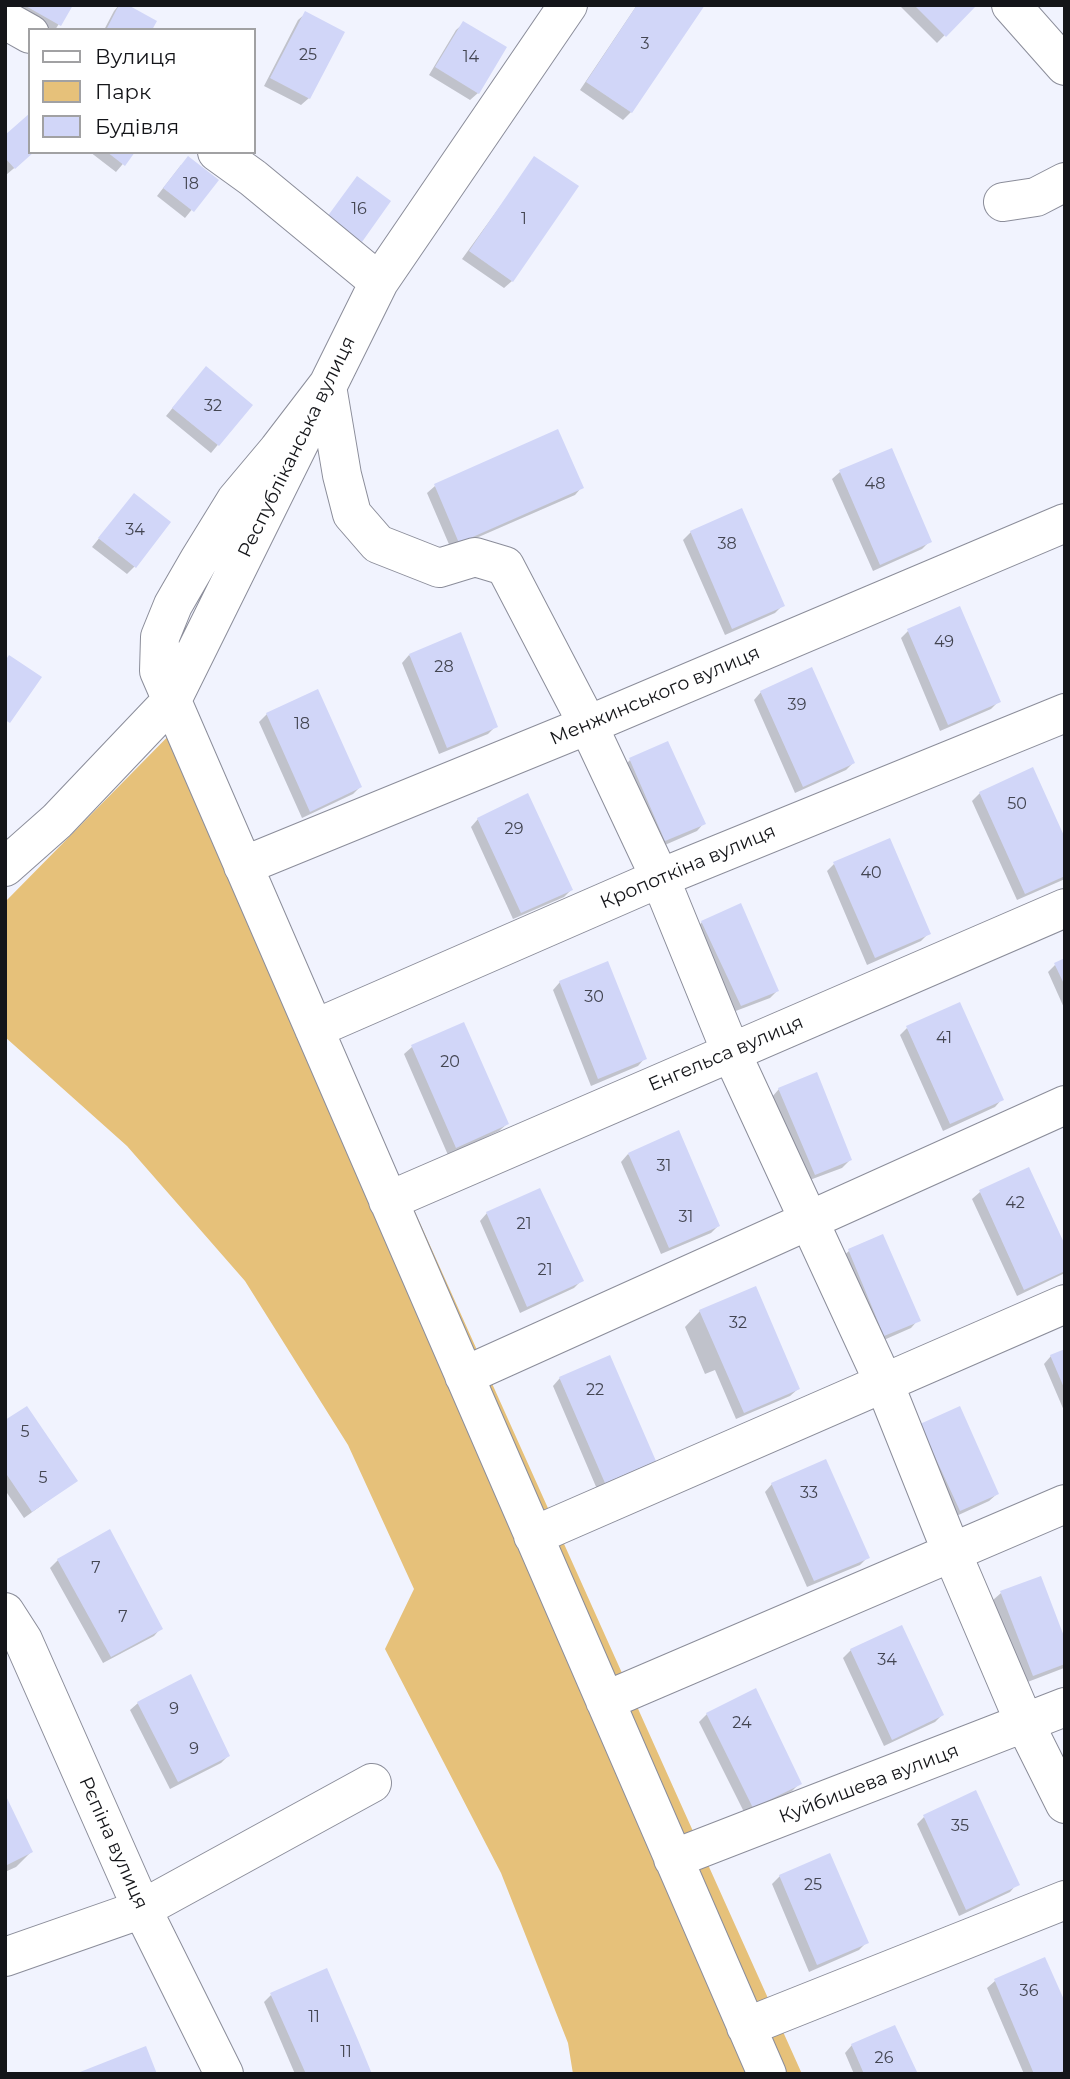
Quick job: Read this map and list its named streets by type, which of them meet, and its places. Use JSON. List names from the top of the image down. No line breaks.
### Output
{"streets":{"street":["Республіканська вулиця","Менжинського вулиця","Кропоткіна вулиця","Енгельса вулиця","Куйбишева вулиця","Рєпіна вулиця"]},"house_numbers":["3","25","14","18","16","1","32","48","34","38","49","28","39","18","50","29","40","30","41","20","31","42","31","21","21","32","22","5","5","33","7","7","34","9","24","9","35","25","36","11","11","26"],"legend":["Вулиця","Парк","Будівля"]}
